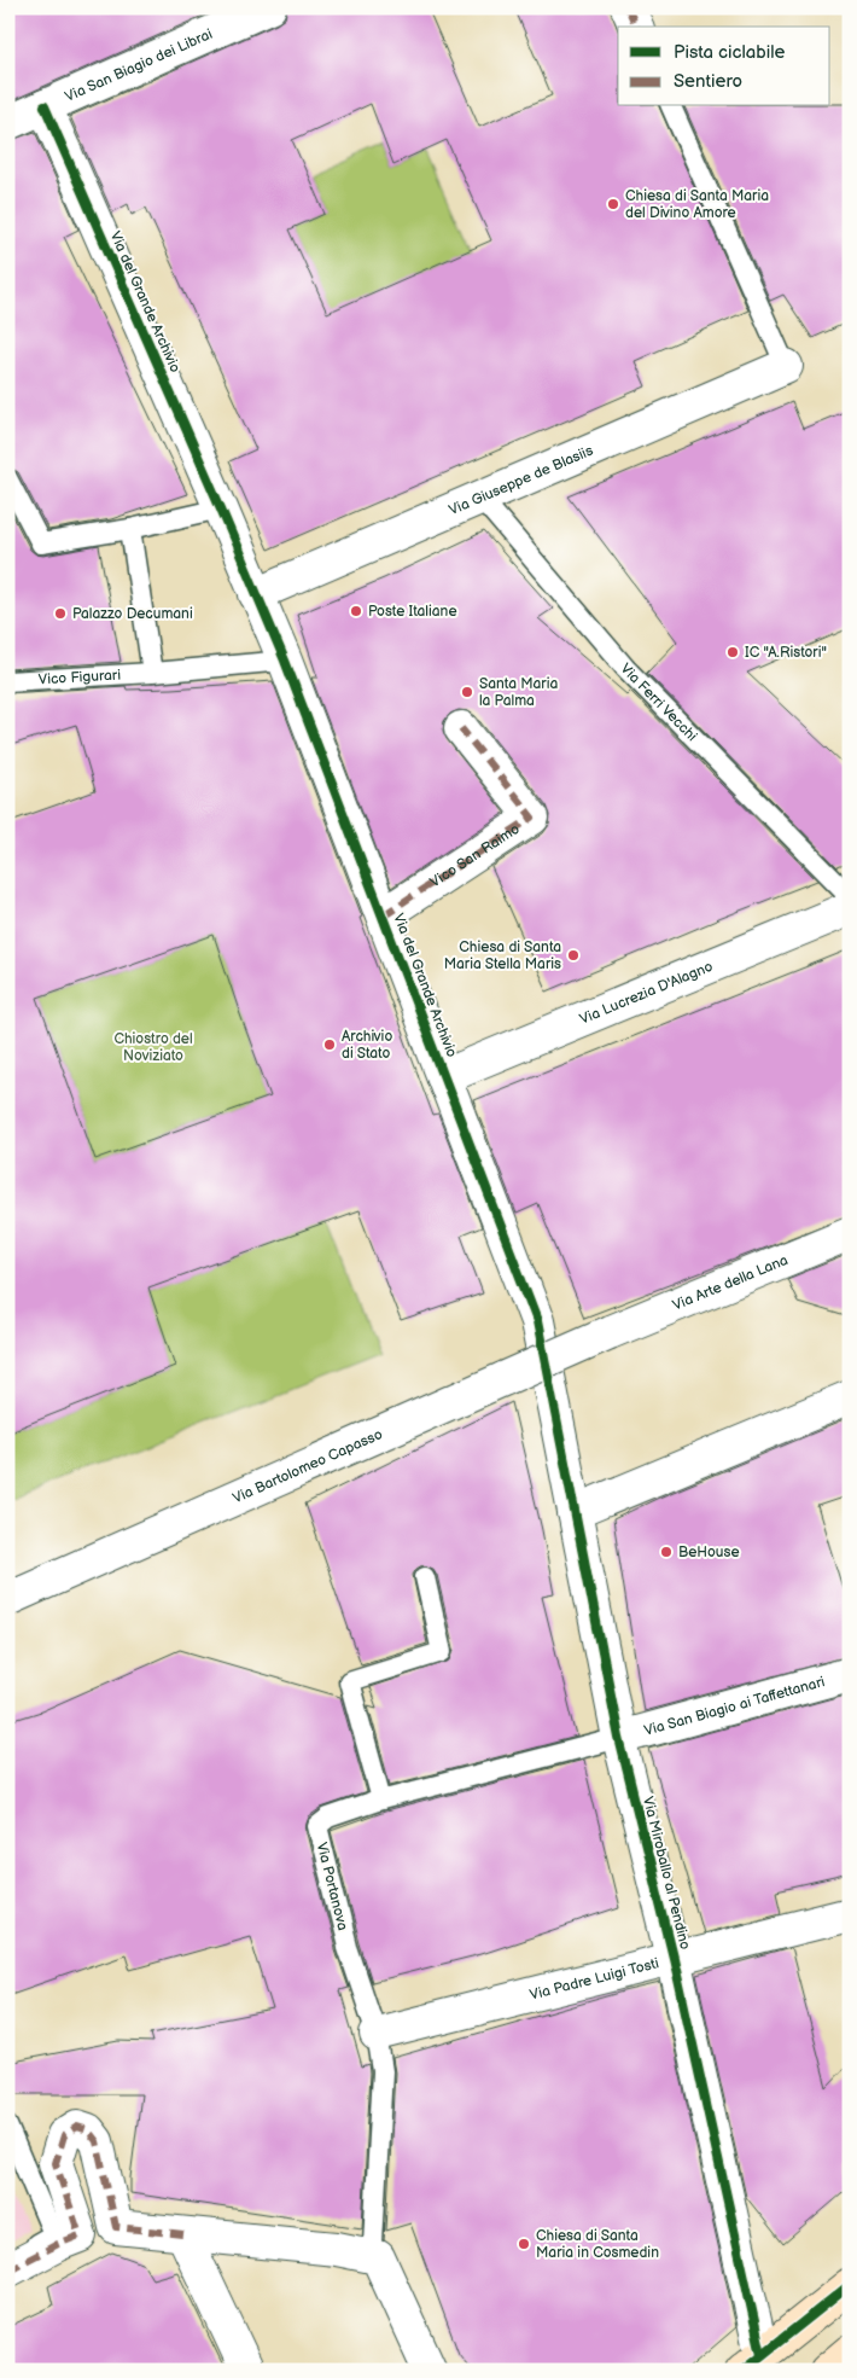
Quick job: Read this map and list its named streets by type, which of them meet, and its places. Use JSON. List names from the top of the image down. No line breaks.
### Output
{"streets":{"street":["Via San Biagio dei Librai","Via del Grande Archivio","Via Giuseppe de Blasiis","Vico San Raimo","Via Lucrezia D'Alagno","Via Arte della Lana","Via Bartolomeo Capasso","Via San Biagio ai Taffettanari","Via Miroballo al Pendino","Via Padre Luigi Tosti"],"lane":["Vico Figurari","Via Ferri Vecchi","Via Portanova"]},"crossings":[["Via San Biagio dei Librai","Via del Grande Archivio"],["Via del Grande Archivio","Via Giuseppe de Blasiis"],["Via del Grande Archivio","Vico Figurari"],["Via del Grande Archivio","Vico San Raimo"],["Via del Grande Archivio","Via Lucrezia D'Alagno"],["Via del Grande Archivio","Via Miroballo al Pendino"],["Via Giuseppe de Blasiis","Via Ferri Vecchi"],["Via Arte della Lana","Via Bartolomeo Capasso"],["Via San Biagio ai Taffettanari","Via Miroballo al Pendino"],["Via San Biagio ai Taffettanari","Via Portanova"],["Via Miroballo al Pendino","Via Portanova"],["Via Miroballo al Pendino","Via Padre Luigi Tosti"],["Via Portanova","Via Padre Luigi Tosti"]],"parks":["Chiostro del Noviziato"],"places":["Chiesa di Santa Maria del Divino Amore","Poste Italiane","Palazzo Decumani","IC \"A.Ristori\"","Santa Maria la Palma","Chiesa di Santa Maria Stella Maris","Archivio di Stato","BeHouse","Chiesa di Santa Maria in Cosmedin"],"legend":["Pista ciclabile","Sentiero"]}
